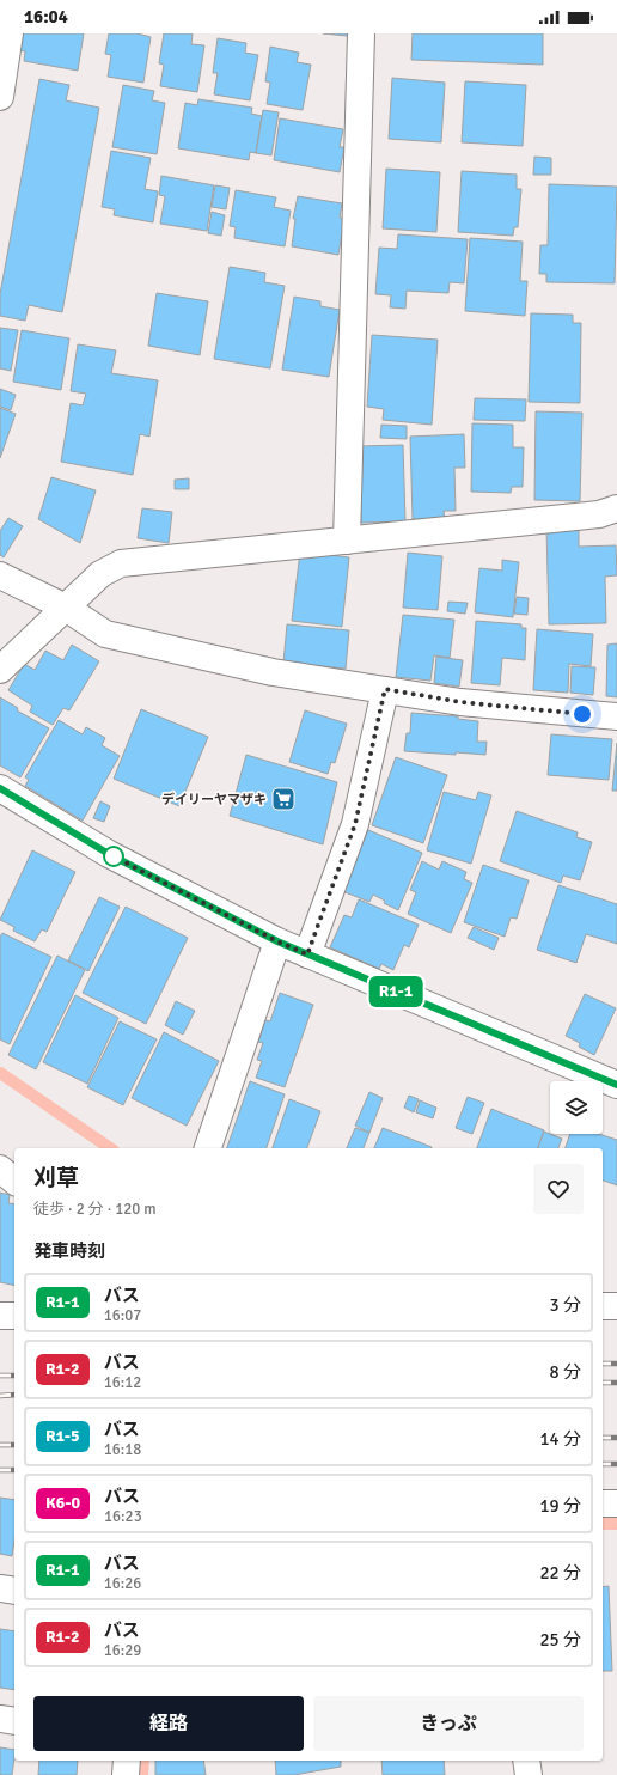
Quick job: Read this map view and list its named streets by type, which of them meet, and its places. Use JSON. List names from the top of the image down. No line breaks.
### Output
{"places":{"supermarket":["デイリーヤマザキ"]},"lines":["bus line R1-1"],"page":{"status":"16:04","on_map":"R1-1","heading":[["刈草","徒歩 · 2 分 · 120 m"],"発車時刻"],"list":[{"mark":"R1-1","name":"バス","note":"16:07","value":"3 分"},{"mark":"R1-2","name":"バス","note":"16:12","value":"8 分"},{"mark":"R1-5","name":"バス","note":"16:18","value":"14 分"},{"mark":"K6-0","name":"バス","note":"16:23","value":"19 分"},{"mark":"R1-1","name":"バス","note":"16:26","value":"22 分"},{"mark":"R1-2","name":"バス","note":"16:29","value":"25 分"}],"buttons":["経路","きっぷ"]}}
